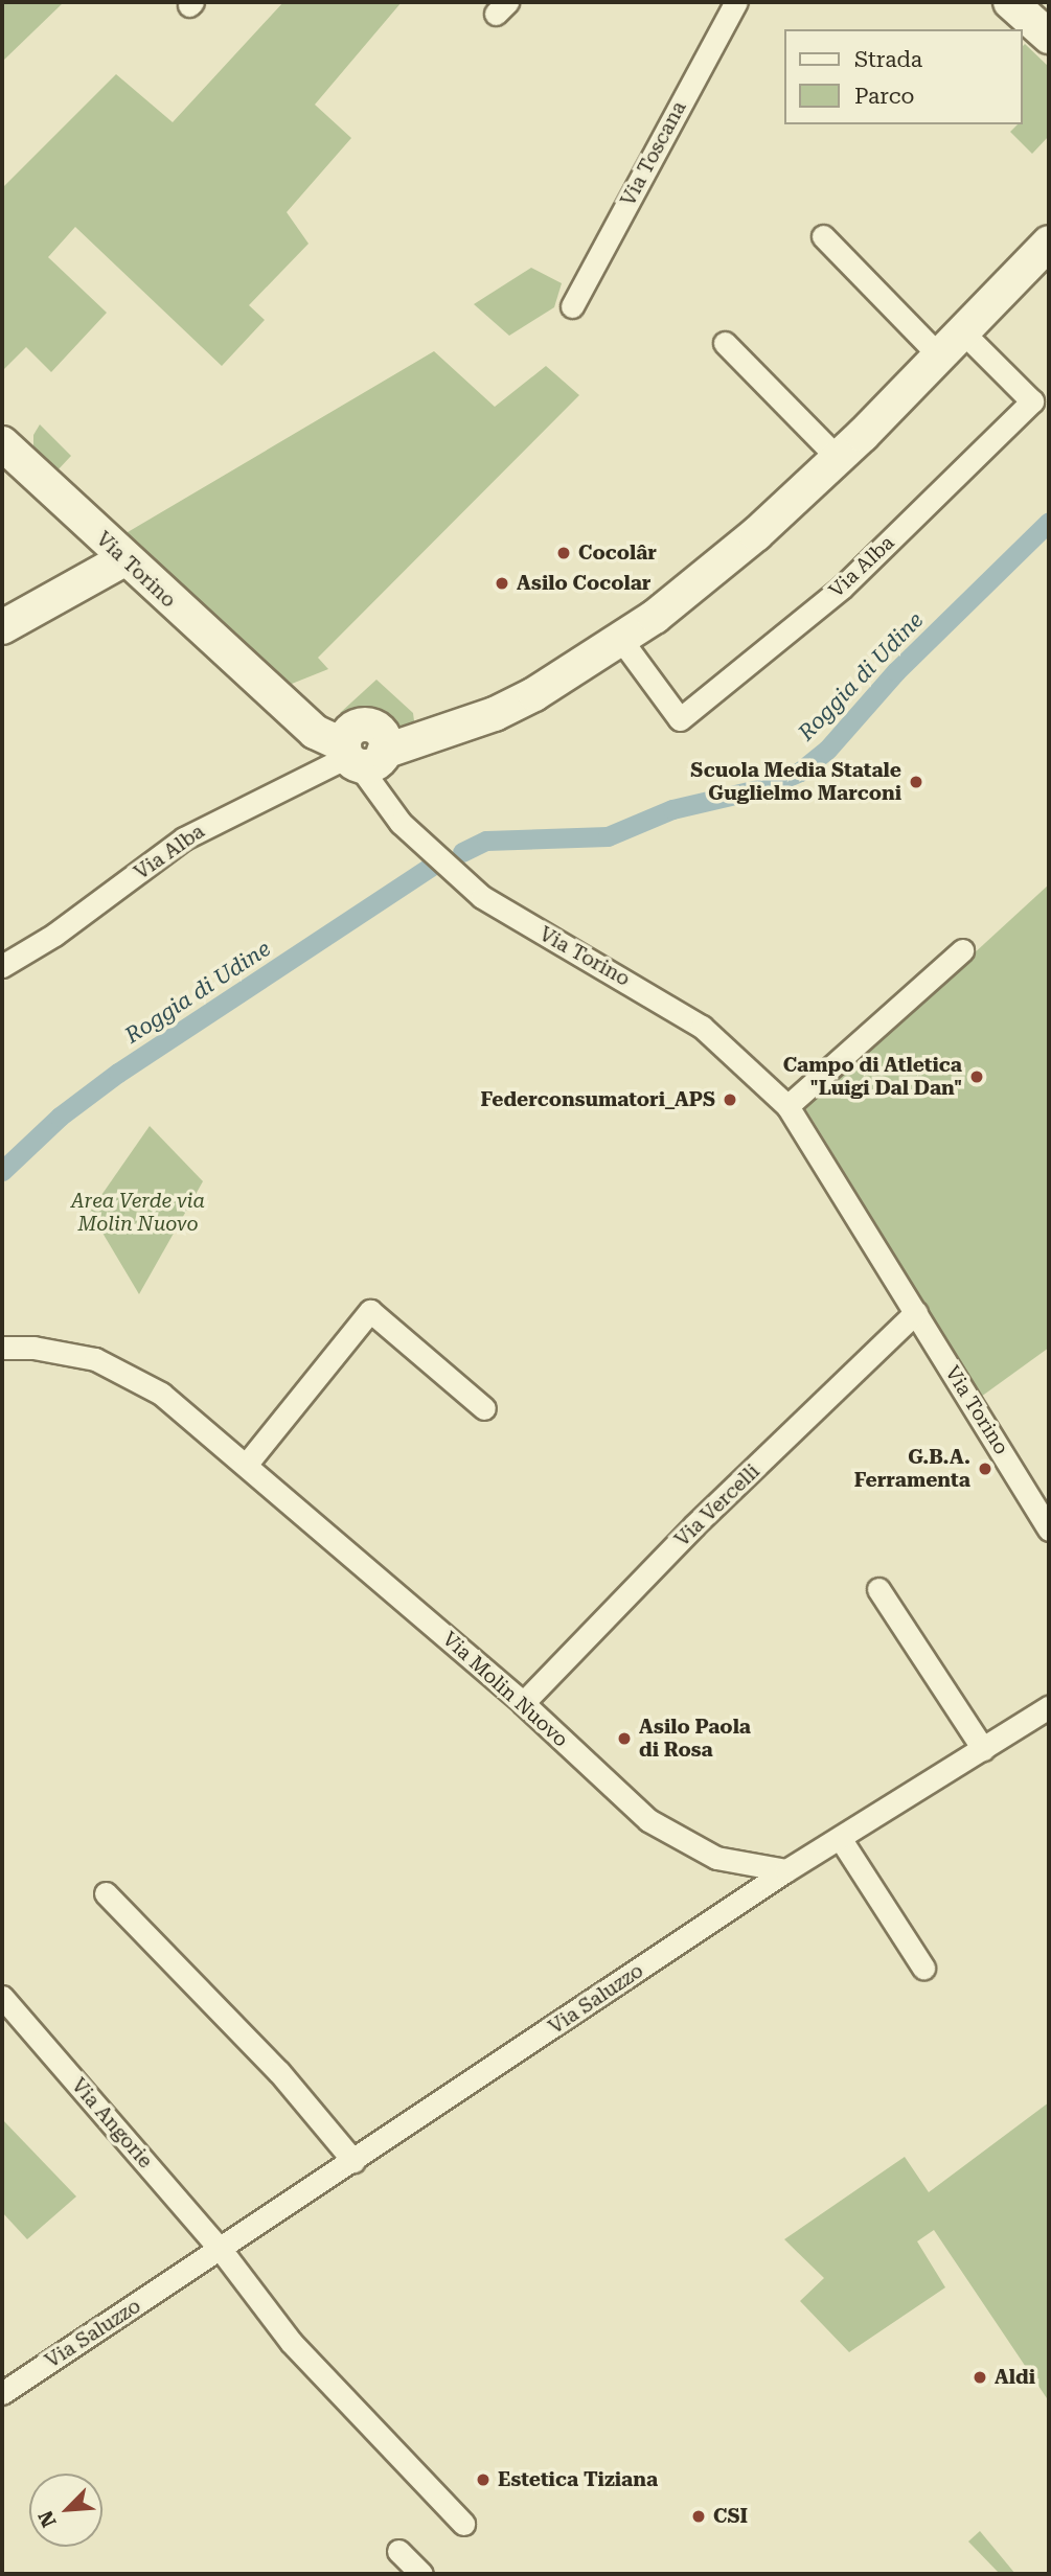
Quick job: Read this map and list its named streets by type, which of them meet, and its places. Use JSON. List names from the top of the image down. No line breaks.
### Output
{"streets":{"main road":["Via Alba","Via Torino"],"street":["Via Toscana","Via Vercelli","Via Molin Nuovo","Via Saluzzo","Via Angorie"]},"crossings":[["Via Alba","Via Torino"],["Via Torino","Via Vercelli"],["Via Vercelli","Via Molin Nuovo"],["Via Molin Nuovo","Via Saluzzo"],["Via Saluzzo","Via Angorie"]],"water":["Roggia di Udine"],"parks":["Area Verde via Molin Nuovo"],"places":["Cocolâr","Asilo Cocolar","Scuola Media Statale Guglielmo Marconi","Campo di Atletica \"Luigi Dal Dan\"","Federconsumatori_APS","G.B.A. Ferramenta","Asilo Paola di Rosa","Aldi","Estetica Tiziana","CSI"],"legend":["Strada","Parco"],"north":"bottom left"}
